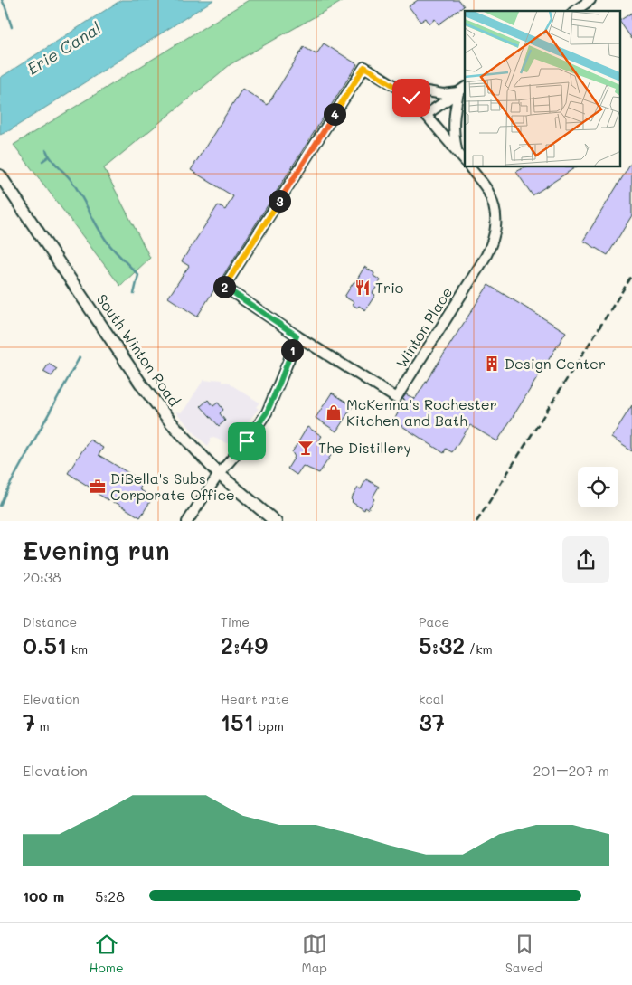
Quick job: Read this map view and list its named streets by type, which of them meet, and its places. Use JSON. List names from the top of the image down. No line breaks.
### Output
{"streets":{"main road":["South Winton Road"],"street":["Winton Place"]},"water":["Erie Canal"],"places":{"restaurant":["Trio"],"building":["Design Center"],"shop":["McKenna's Rochester Kitchen and Bath"],"bar":["The Distillery"],"office":["DiBella's Subs Corporate Office"]},"page":{"pins":["4","3","2","1"],"heading":["Evening run","20:38"],"stats":[["Distance","0.51 km"],["Time","2:49"],["Pace","5:32 /km"],["Elevation","7 m"],["Heart rate","151 bpm"],["kcal","37"]],"chart":["Elevation","201–207 m"],"list":[{"name":"100 m","note":"5:28"}],"tabs":["Home","Map","Saved"]}}
